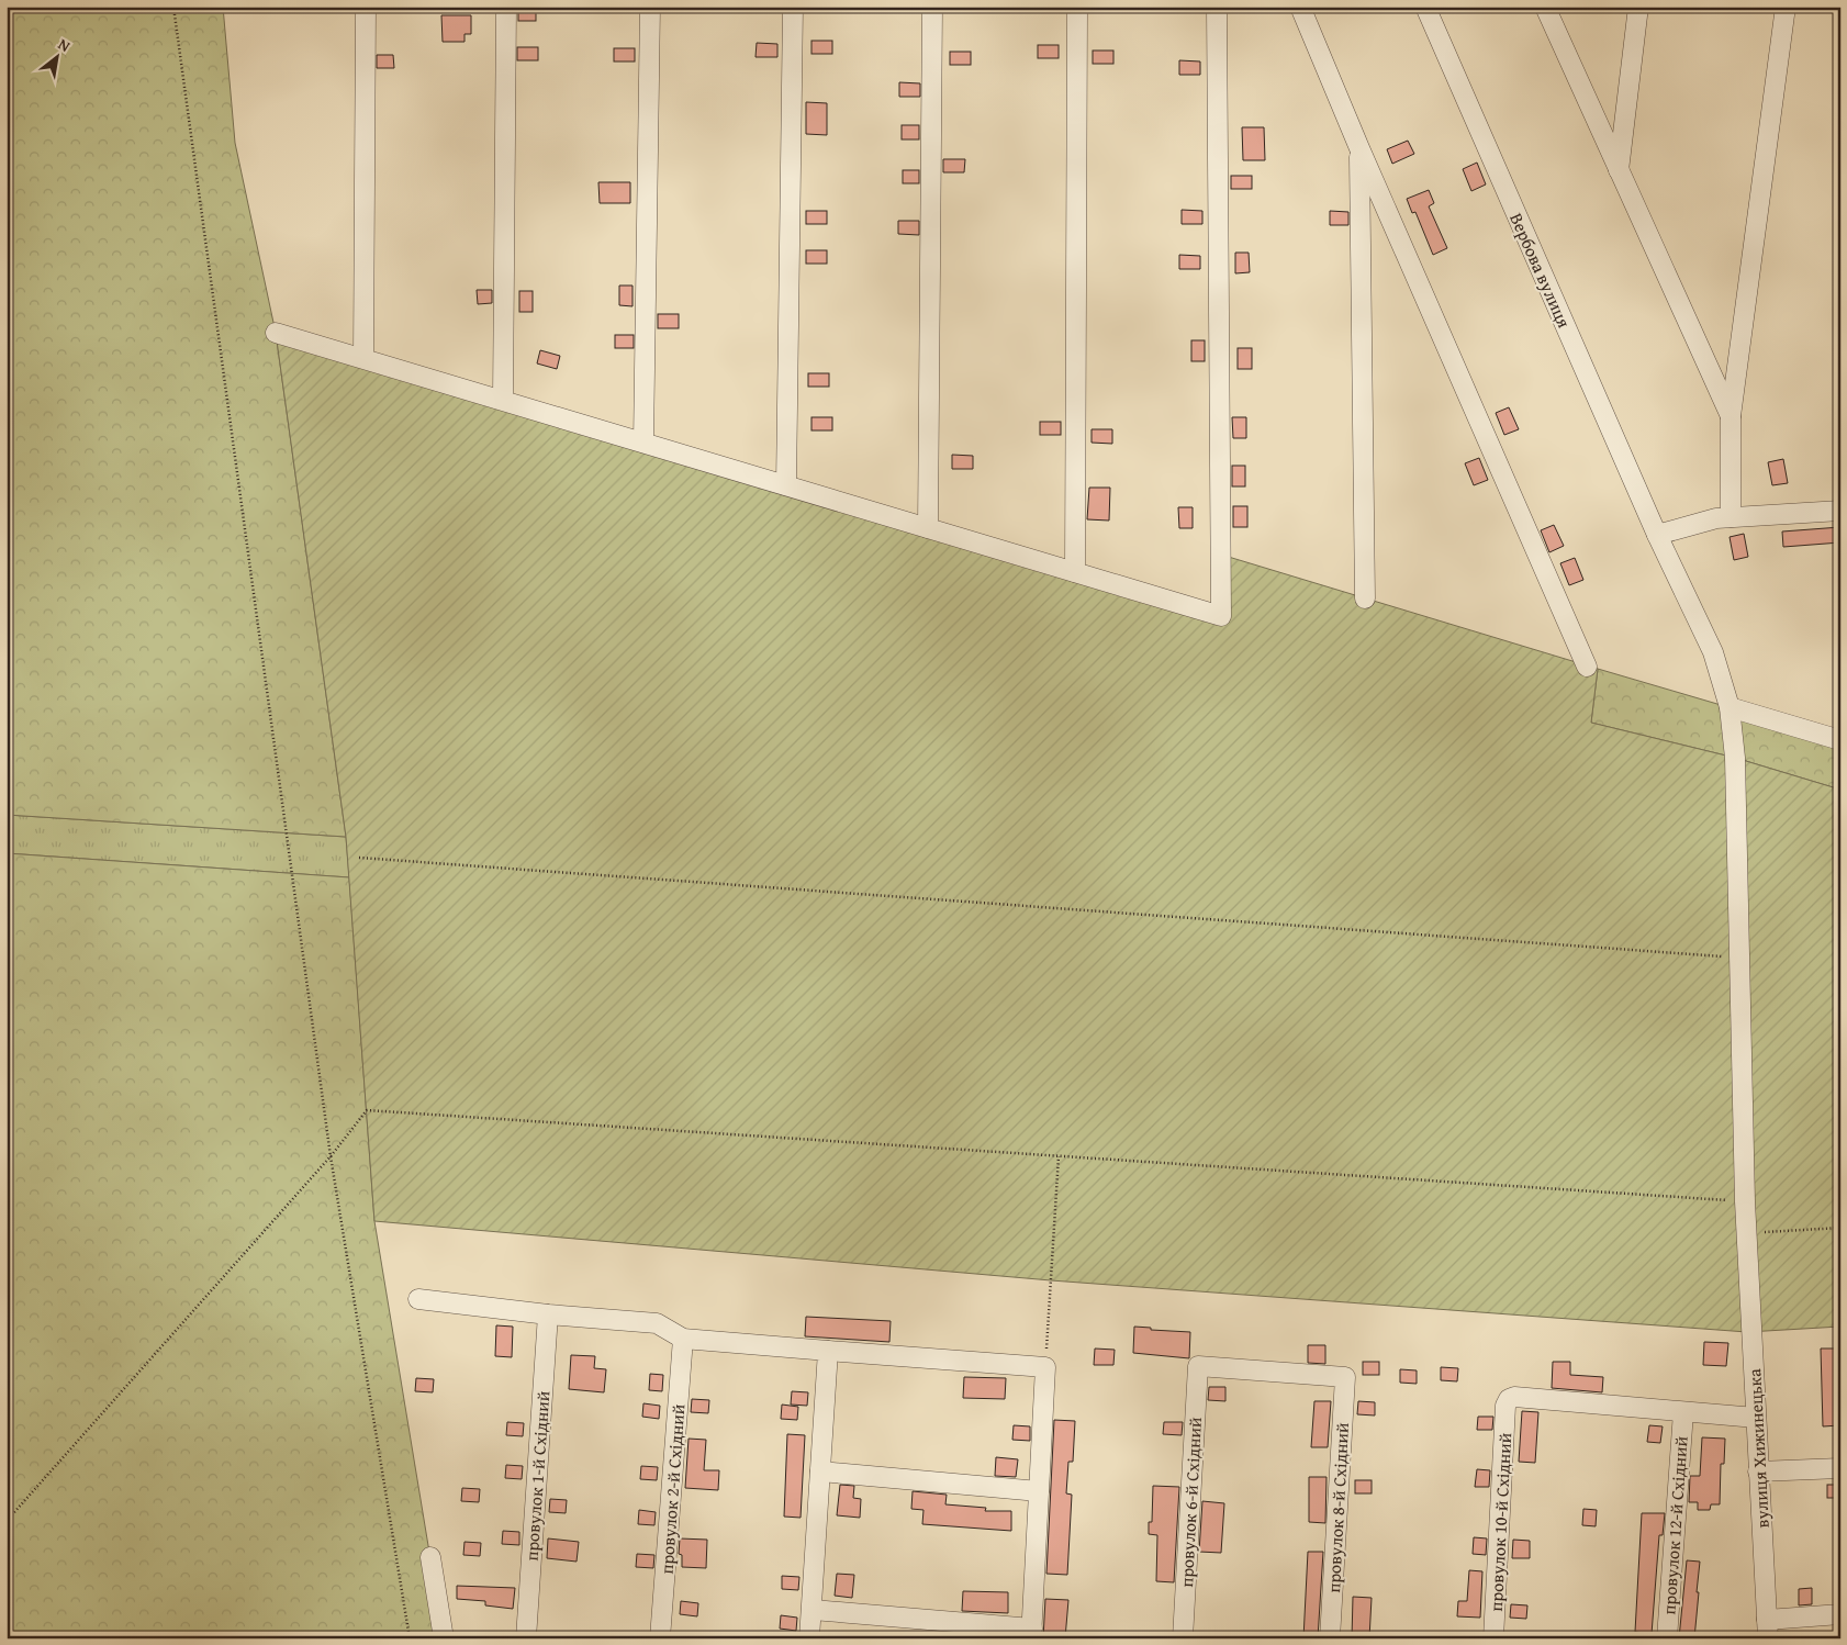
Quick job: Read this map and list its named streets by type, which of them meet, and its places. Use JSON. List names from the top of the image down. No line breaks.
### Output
{"streets":{"street":["Вербова вулиця","вулиця Хижинецька","провулок 1-й Східний","провулок 2-й Східний","провулок 6-й Східний","провулок 8-й Східний","провулок 10-й Східний","провулок 12-й Східний"]},"crossings":[["Вербова вулиця","вулиця Хижинецька"],["провулок 6-й Східний","провулок 8-й Східний"],["провулок 10-й Східний","провулок 12-й Східний"]],"north":"top right"}
